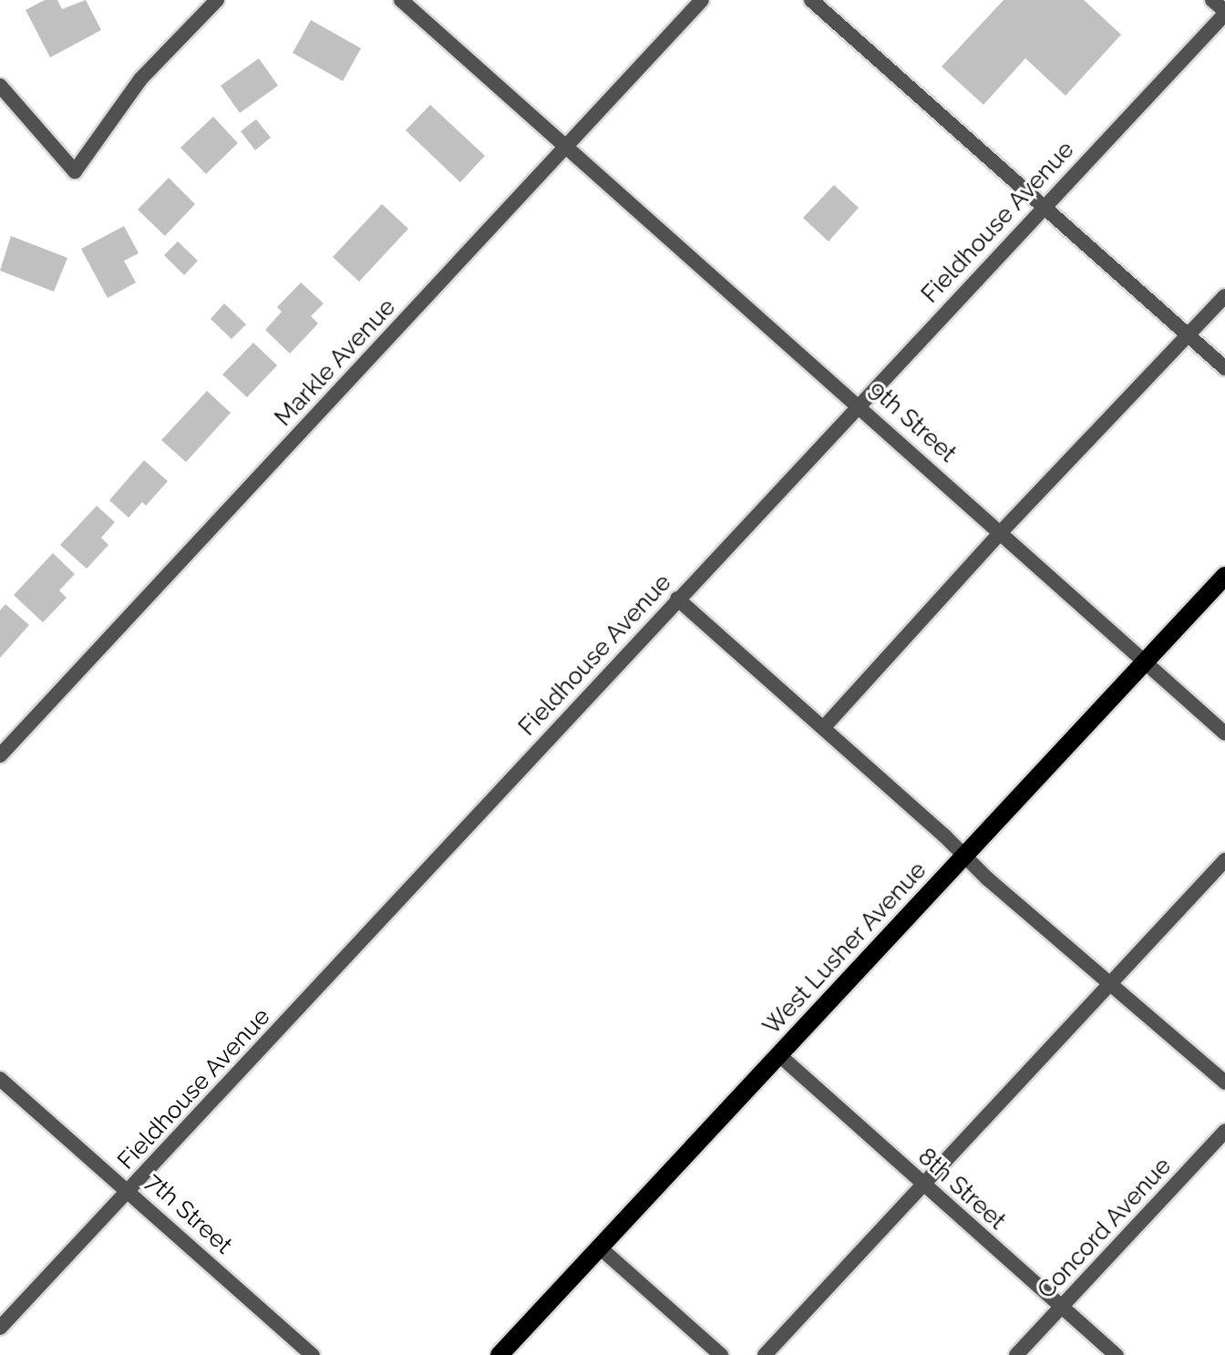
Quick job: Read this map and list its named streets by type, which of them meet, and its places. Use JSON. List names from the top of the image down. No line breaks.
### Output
{"streets":{"main road":["West Lusher Avenue"],"street":["Fieldhouse Avenue","Markle Avenue","9th Street","8th Street","7th Street","Concord Avenue"]},"crossings":[["Fieldhouse Avenue","9th Street"],["Fieldhouse Avenue","7th Street"],["Markle Avenue","9th Street"],["9th Street","West Lusher Avenue"],["West Lusher Avenue","8th Street"],["8th Street","Concord Avenue"]]}
